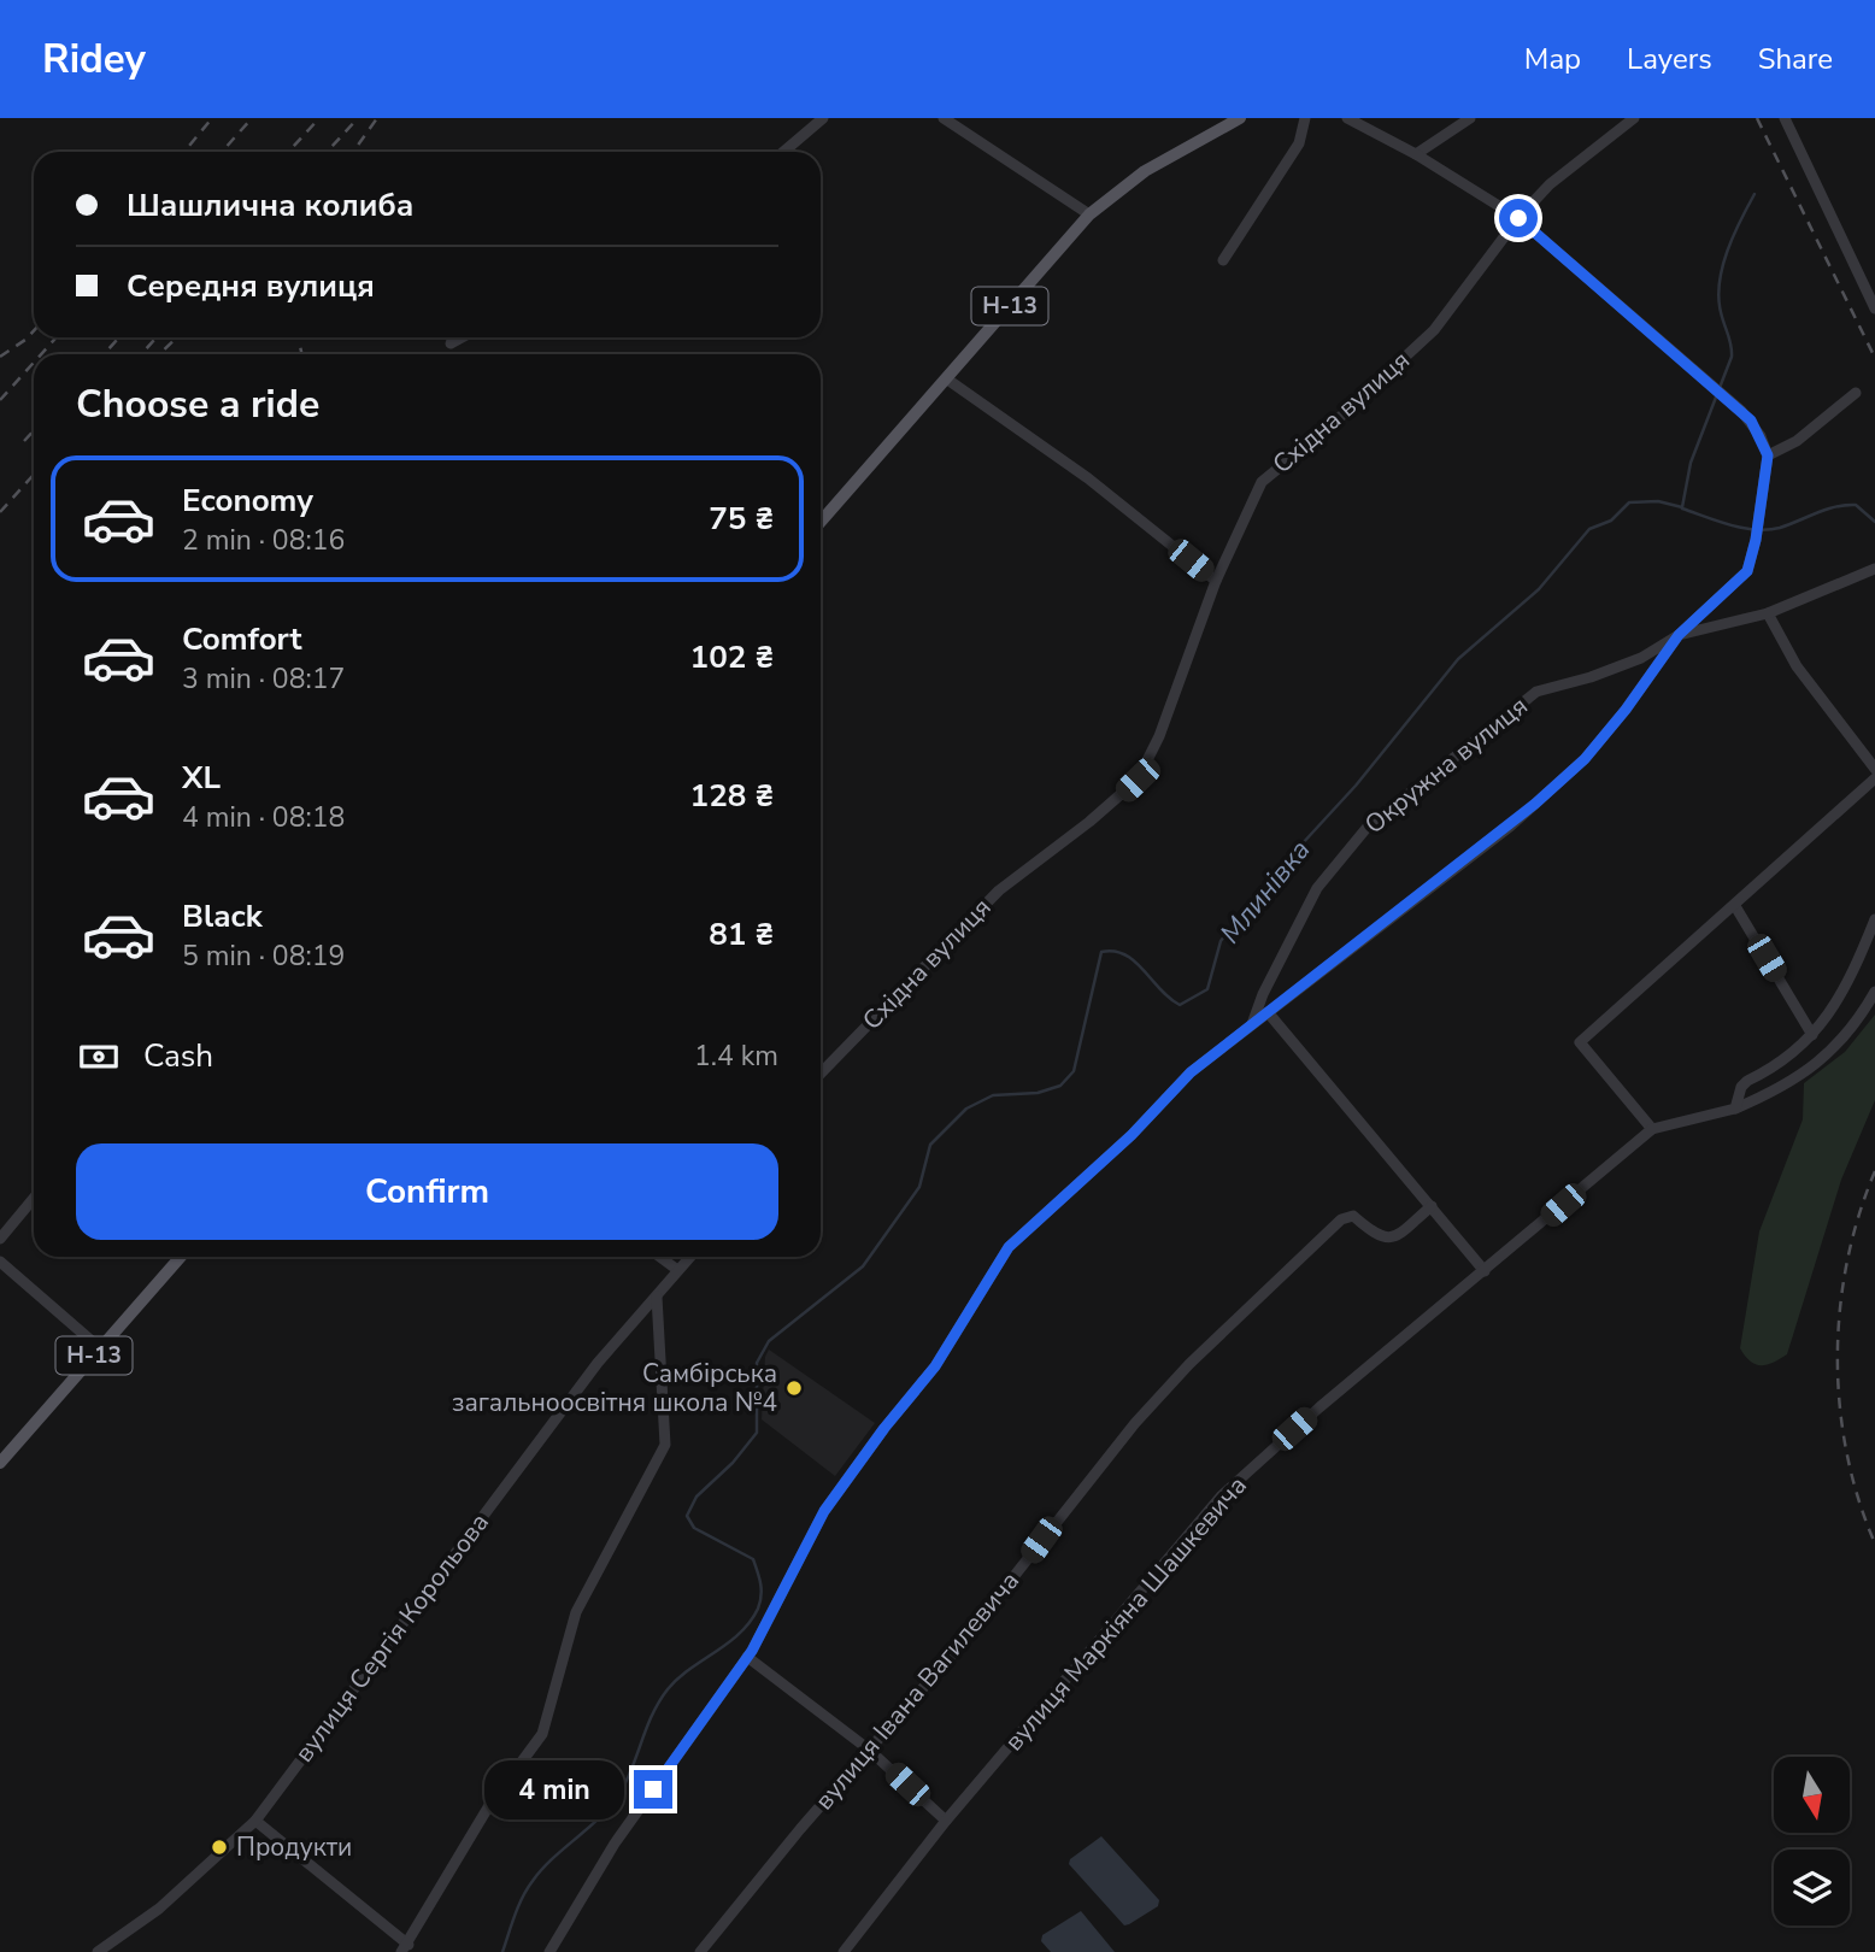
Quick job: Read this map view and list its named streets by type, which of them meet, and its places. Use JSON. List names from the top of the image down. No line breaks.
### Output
{"streets":{"main road":["Н-13"],"street":["Східна вулиця","Окружна вулиця","вулиця Маркіяна Шашкевича","вулиця Сергія Корольова","вулиця Івана Вагилевича"]},"water":["Млинівка"],"places":["Самбірська загальноосвітня школа №4","Продукти"],"north":"bottom","page":{"header":"Ridey","nav":["Map","Layers","Share"],"banner":["Шашлична колиба","Середня вулиця"],"heading":"Choose a ride","list":[{"name":"Economy","note":"2 min · 08:16","value":"75 ₴"},{"name":"Comfort","note":"3 min · 08:17","value":"102 ₴"},{"name":"XL","note":"4 min · 08:18","value":"128 ₴"},{"name":"Black","note":"5 min · 08:19","value":"81 ₴"}],"pay":["Cash","1.4 km"],"buttons":"Confirm","bubble":"4 min"}}
